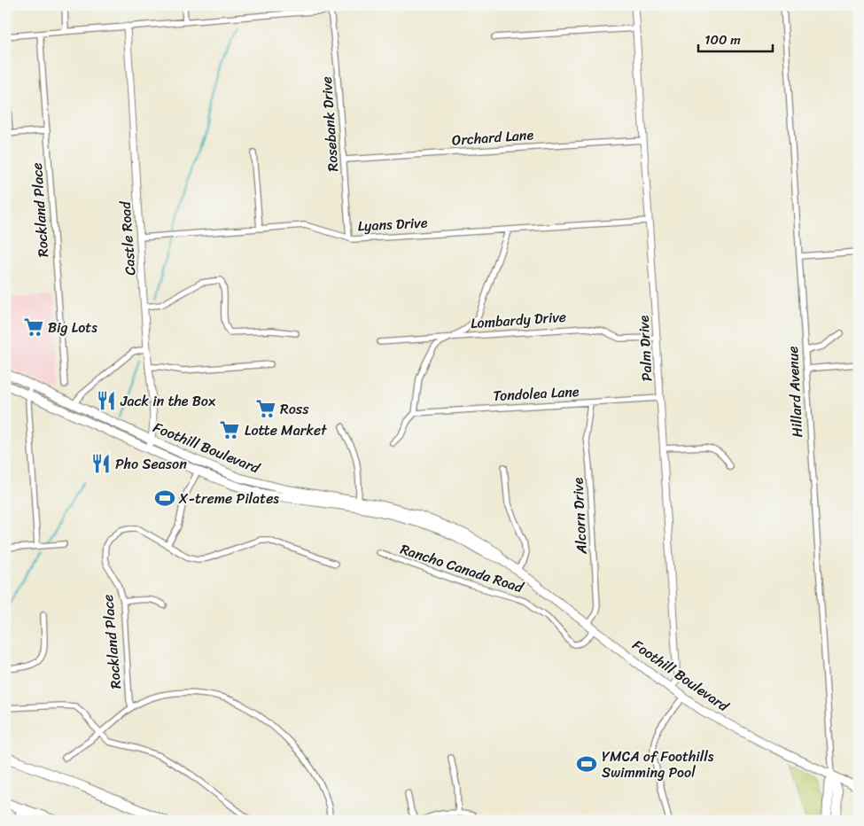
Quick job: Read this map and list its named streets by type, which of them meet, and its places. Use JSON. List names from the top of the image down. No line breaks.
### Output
{"streets":{"highway":["Hillard Avenue"],"main road":["Foothill Boulevard"],"street":["Rosebank Drive","Orchard Lane","Rockland Place","Lyans Drive","Castle Road","Lombardy Drive","Palm Drive","Tondolea Lane","Alcorn Drive","Rancho Canada Road"]},"crossings":[["Rosebank Drive","Orchard Lane"],["Rosebank Drive","Lyans Drive"],["Orchard Lane","Palm Drive"],["Lyans Drive","Castle Road"],["Lyans Drive","Palm Drive"],["Castle Road","Foothill Boulevard"],["Lombardy Drive","Palm Drive"],["Palm Drive","Tondolea Lane"],["Palm Drive","Foothill Boulevard"],["Hillard Avenue","Foothill Boulevard"],["Tondolea Lane","Alcorn Drive"],["Foothill Boulevard","Alcorn Drive"],["Foothill Boulevard","Rancho Canada Road"],["Alcorn Drive","Rancho Canada Road"]],"places":{"supermarket":["Big Lots","Ross","Lotte Market"],"restaurant":["Jack in the Box","Pho Season"],"sports":["X-treme Pilates","YMCA of Foothills Swimming Pool"]},"scale_bar":"100 m"}
